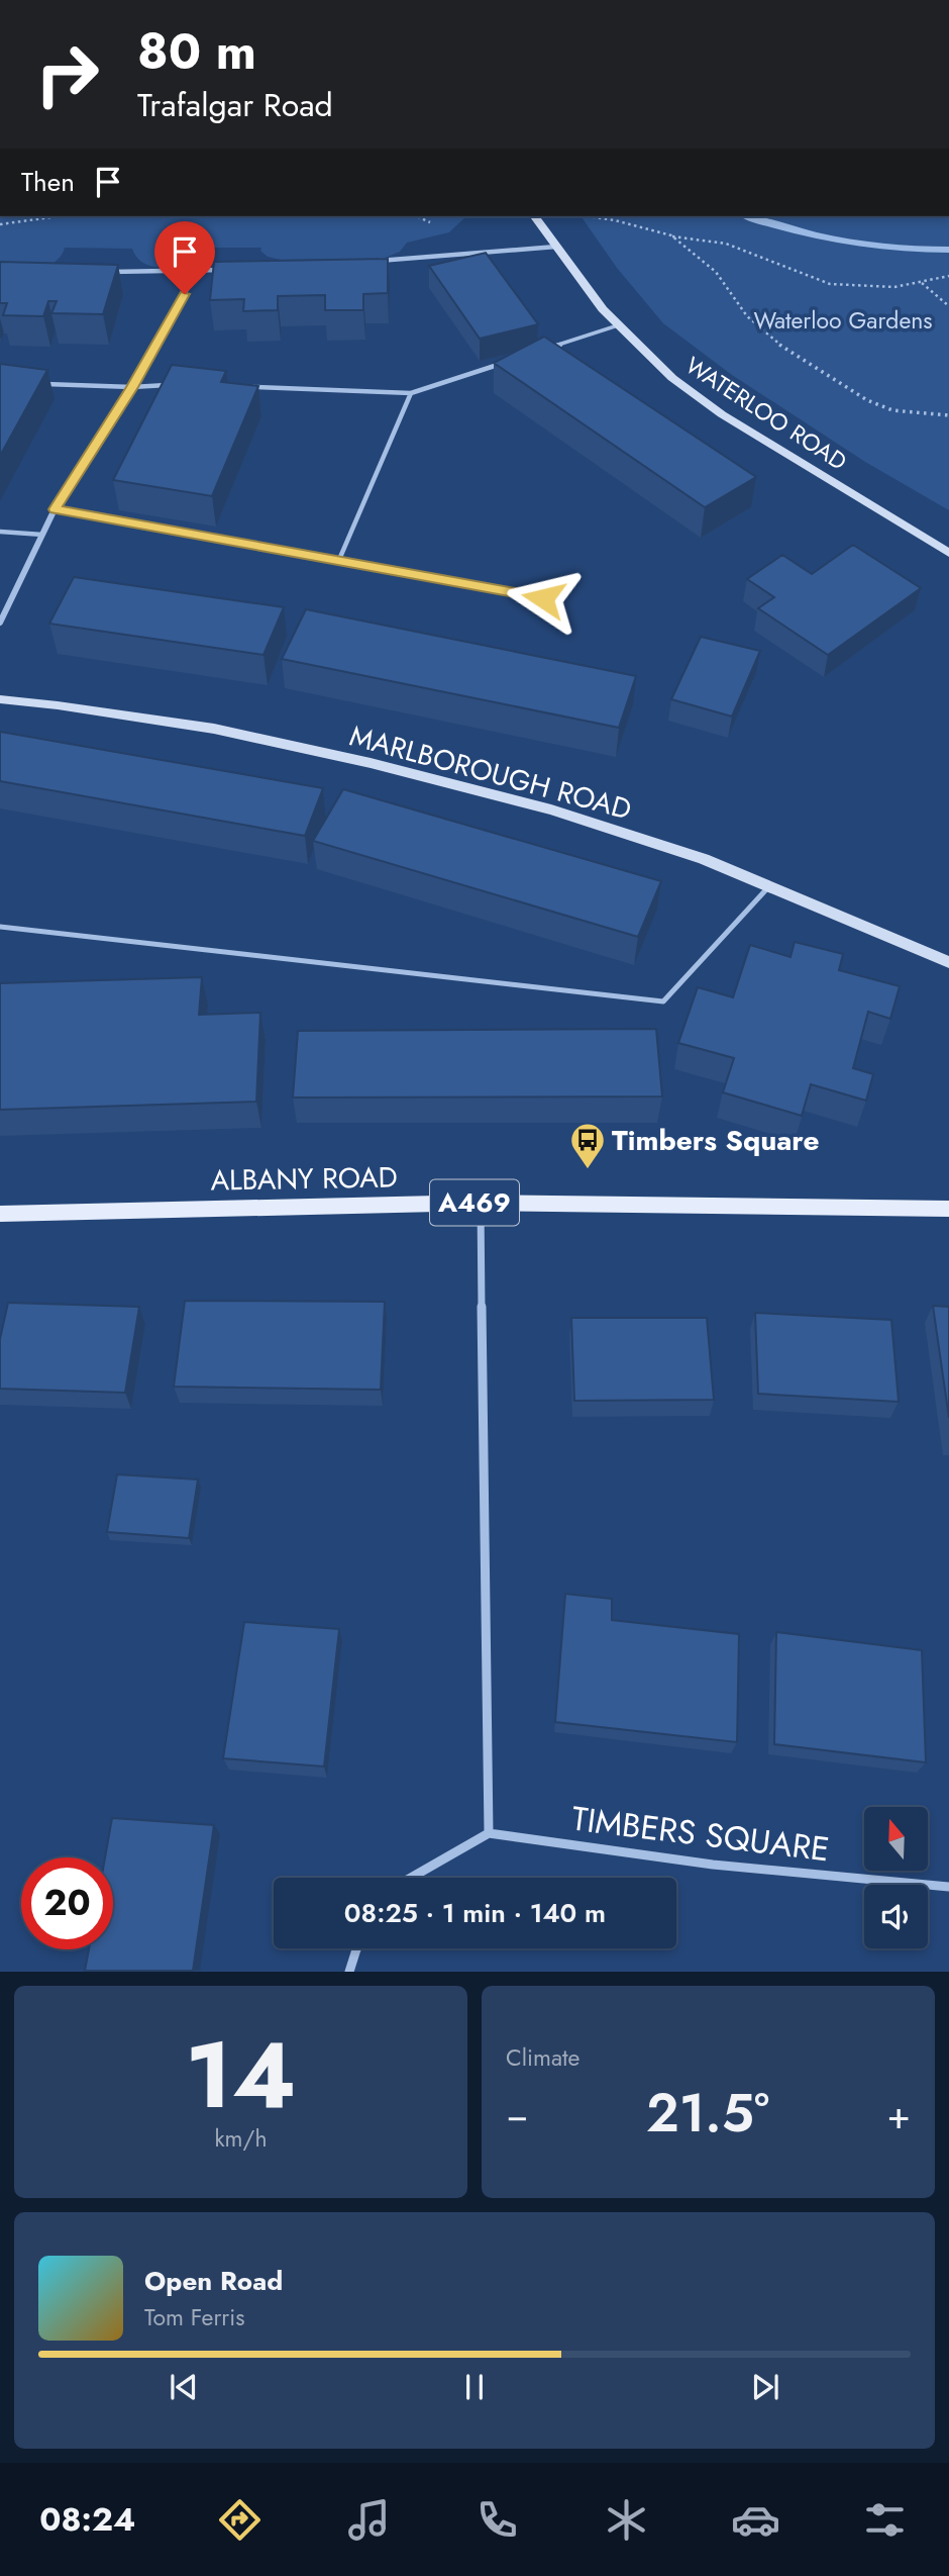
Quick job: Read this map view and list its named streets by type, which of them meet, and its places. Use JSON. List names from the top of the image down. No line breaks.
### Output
{"streets":{"main road":["ALBANY ROAD","A469"],"street":["WATERLOO ROAD","MARLBOROUGH ROAD","TIMBERS SQUARE"]},"parks":["Waterloo Gardens"],"places":{"bus stop":["Timbers Square"]},"north":"top","page":{"turn":["80 m","Trafalgar Road"],"then":"Then","limit":"20","trip":"08:25 · 1 min · 140 m","tile":[["14","km/h"],"Climate"],"heat":["−","21.5°","+"],"song":["Open Road","Tom Ferris"],"tabs":"08:24"}}
